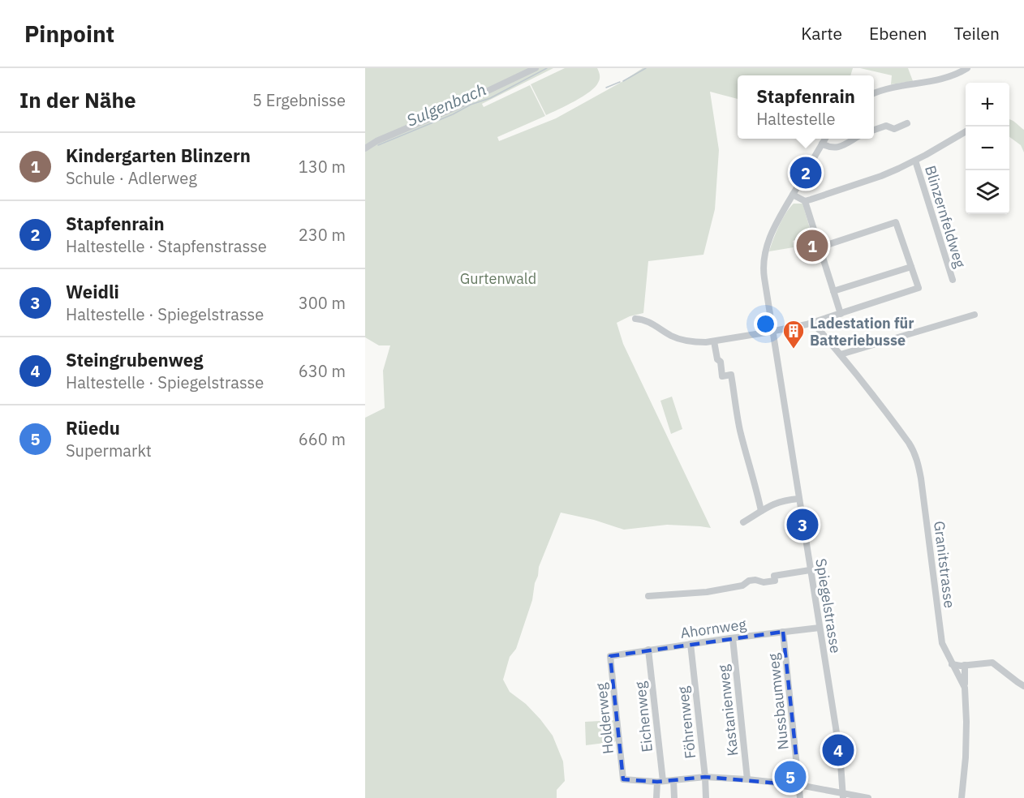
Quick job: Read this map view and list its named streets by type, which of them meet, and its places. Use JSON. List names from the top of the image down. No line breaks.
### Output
{"streets":{"street":["Blinzernfeldweg","Granitstrasse","Spiegelstrasse","Ahornweg","Nussbaumweg","Kastanienweg","Eichenweg","Holderweg","Föhrenweg"]},"crossings":[["Spiegelstrasse","Ahornweg"],["Ahornweg","Nussbaumweg"],["Ahornweg","Kastanienweg"],["Ahornweg","Eichenweg"],["Ahornweg","Holderweg"],["Ahornweg","Föhrenweg"],["Eichenweg","Holderweg"]],"water":["Sulgenbach"],"parks":["Gurtenwald"],"places":{"building":["Ladestation für Batteriebusse"]},"page":{"header":"Pinpoint","nav":["Karte","Ebenen","Teilen"],"heading":["In der Nähe","5 Ergebnisse"],"popup":["Stapfenrain","Haltestelle"],"map_buttons":["+","−"],"list":[{"mark":"1","name":"Kindergarten Blinzern","note":"Schule · Adlerweg","value":"130 m"},{"mark":"2","name":"Stapfenrain","note":"Haltestelle · Stapfenstrasse","value":"230 m"},{"mark":"3","name":"Weidli","note":"Haltestelle · Spiegelstrasse","value":"300 m"},{"mark":"4","name":"Steingrubenweg","note":"Haltestelle · Spiegelstrasse","value":"630 m"},{"mark":"5","name":"Rüedu","note":"Supermarkt","value":"660 m"}],"pins":["2","1","3","4","5"]}}
